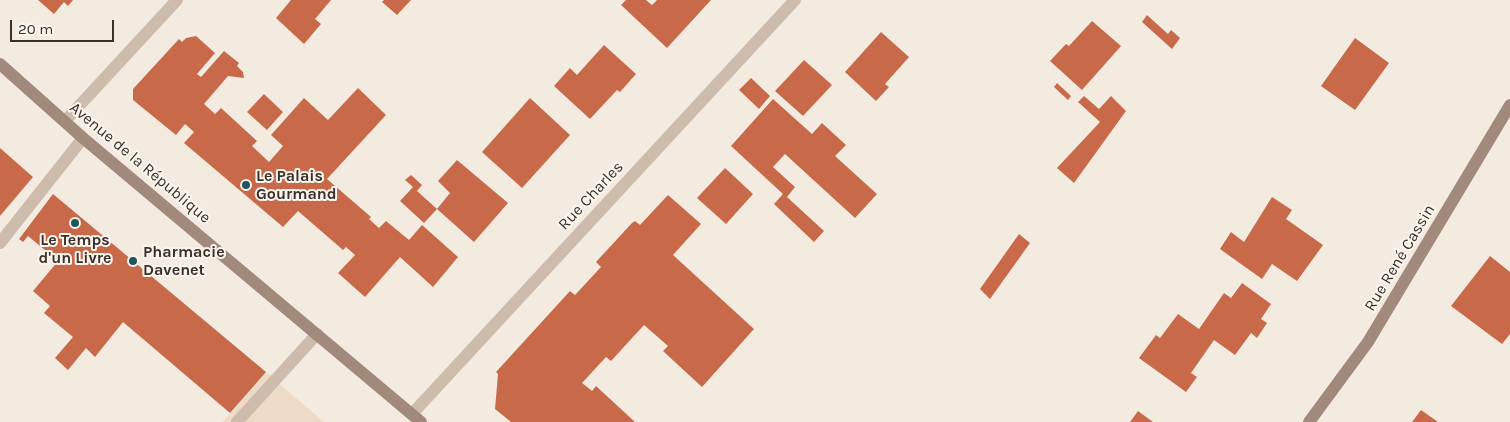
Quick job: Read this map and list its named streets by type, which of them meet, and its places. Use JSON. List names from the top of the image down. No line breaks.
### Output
{"streets":{"main road":["Avenue de la République","Rue René Cassin"],"street":["Rue Charles"]},"crossings":[["Avenue de la République","Rue Charles"]],"places":["Le Palais Gourmand","Le Temps d'un Livre","Pharmacie Davenet"],"scale_bar":"20 m"}
